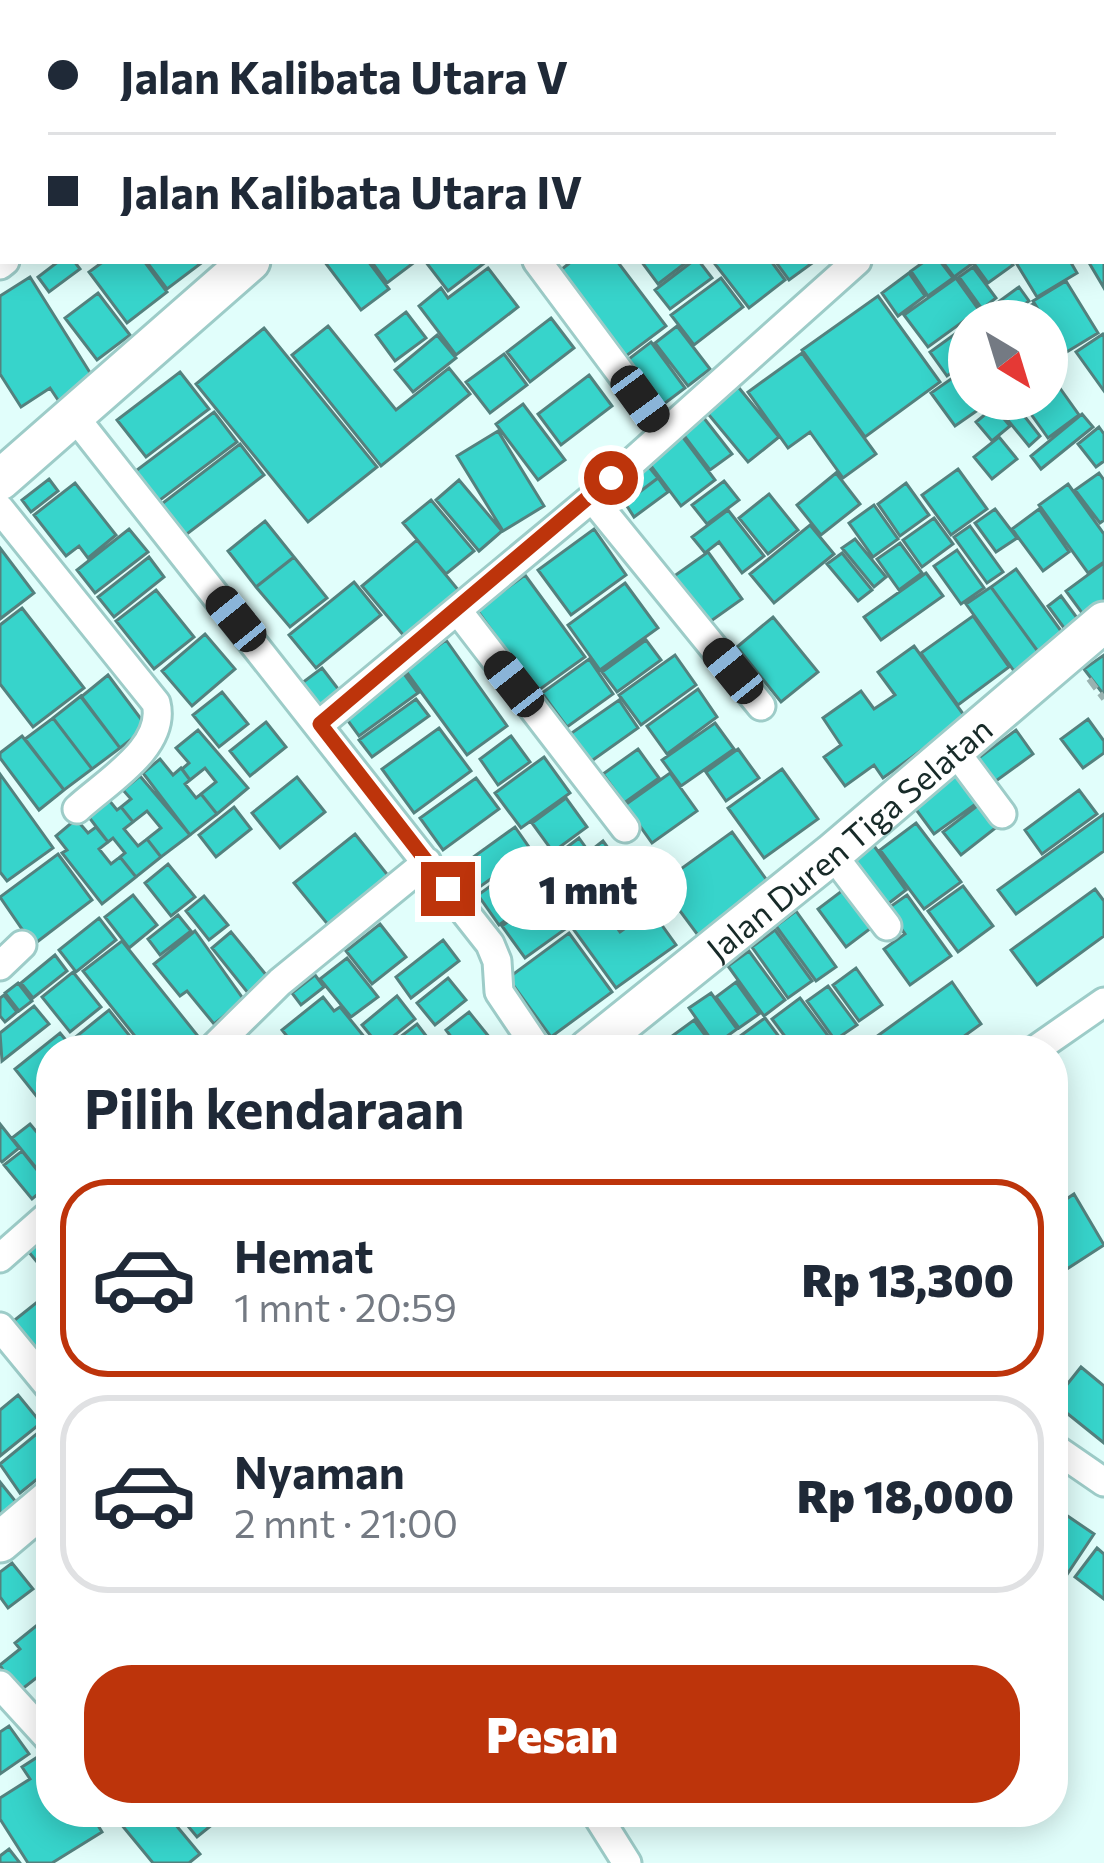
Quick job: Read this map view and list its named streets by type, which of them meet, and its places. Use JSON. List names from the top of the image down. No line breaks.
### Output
{"streets":{"street":["Jalan Duren Tiga Selatan"]},"north":"bottom right","page":{"banner":["Jalan Kalibata Utara V","Jalan Kalibata Utara IV"],"bubble":"1 mnt","heading":"Pilih kendaraan","list":[{"name":"Hemat","note":"1 mnt · 20:59","value":"Rp 13,300"},{"name":"Nyaman","note":"2 mnt · 21:00","value":"Rp 18,000"}],"buttons":"Pesan"}}
